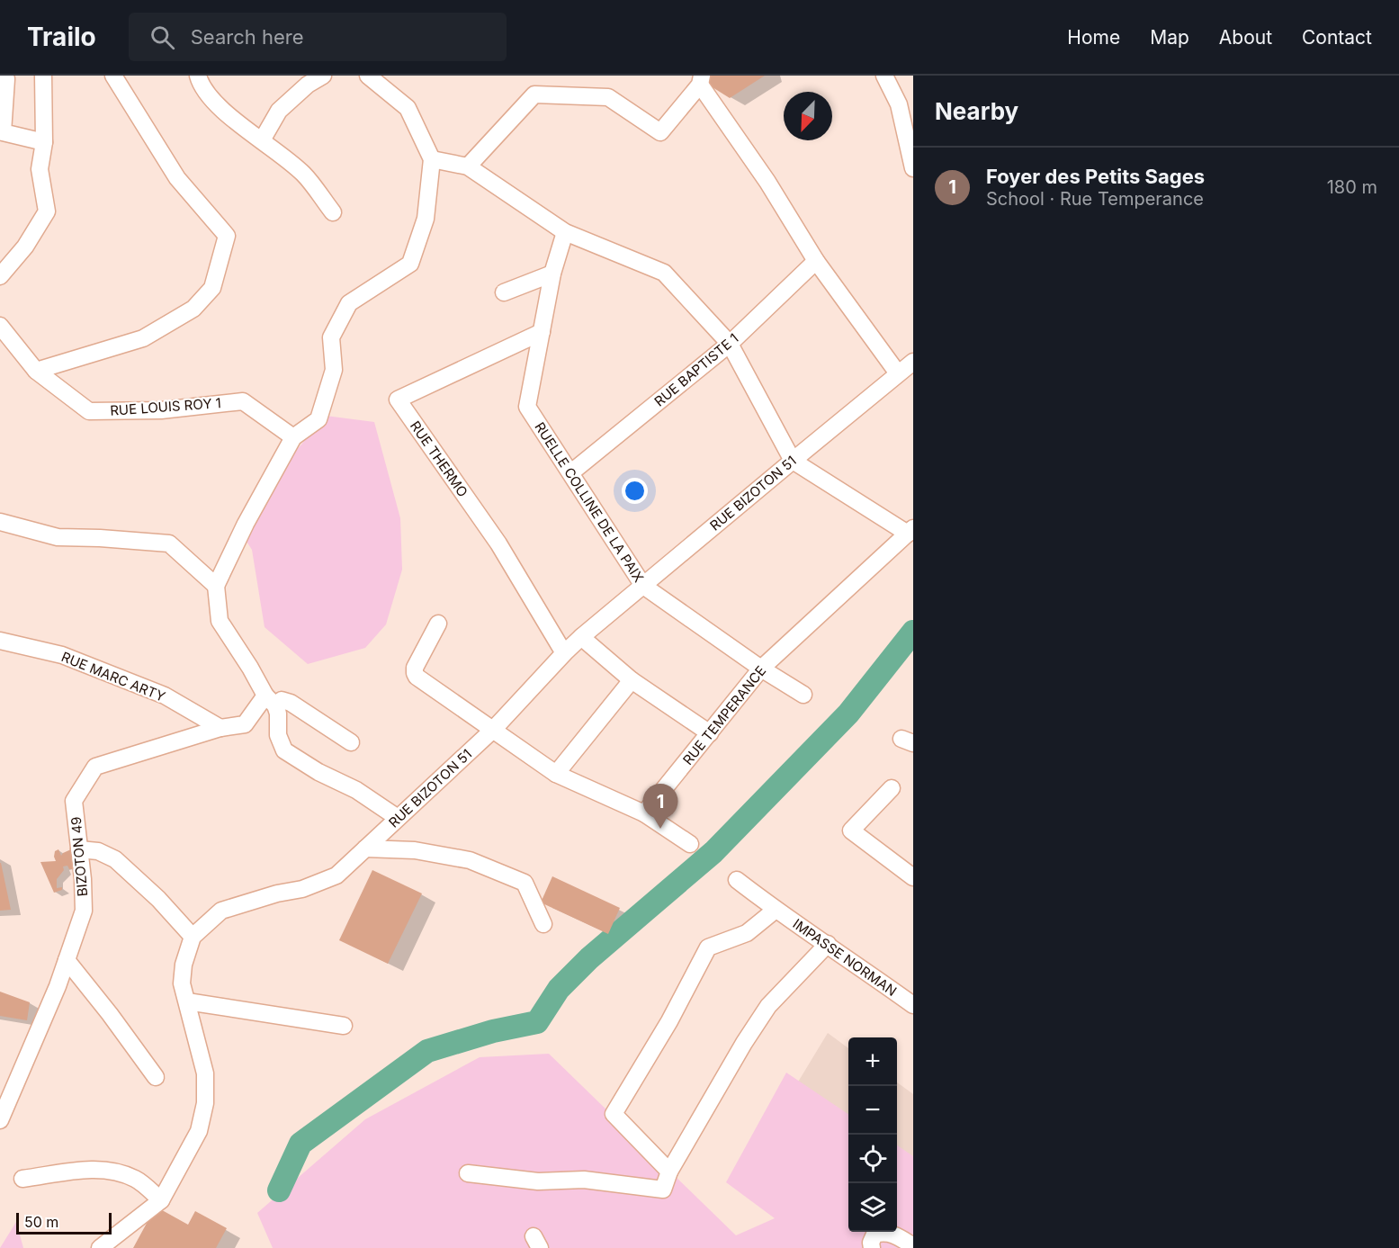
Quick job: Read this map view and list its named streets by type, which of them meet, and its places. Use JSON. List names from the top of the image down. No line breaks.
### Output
{"streets":{"street":["RUE BAPTISTE 1","RUE LOUIS ROY 1","RUE THERMO","RUE BIZOTON 51","RUELLE COLLINE DE LA PAIX","RUE MARC ARTY","RUE TEMPERANCE","BIZOTON 49","IMPASSE NORMAN"]},"crossings":[["RUE BAPTISTE 1","RUELLE COLLINE DE LA PAIX"],["RUE THERMO","RUE BIZOTON 51"],["RUE THERMO","RUELLE COLLINE DE LA PAIX"],["RUE BIZOTON 51","RUELLE COLLINE DE LA PAIX"],["RUELLE COLLINE DE LA PAIX","RUE TEMPERANCE"],["RUE MARC ARTY","BIZOTON 49"]],"scale_bar":"50 m","north":"bottom left","page":{"header":"Trailo","search":"Search here","nav":["Home","Map","About","Contact"],"heading":"Nearby","list":[{"mark":"1","name":"Foyer des Petits Sages","note":"School · Rue Temperance","value":"180 m"}],"pins":"1","map_buttons":["+","−"],"scale":"50 m"}}
